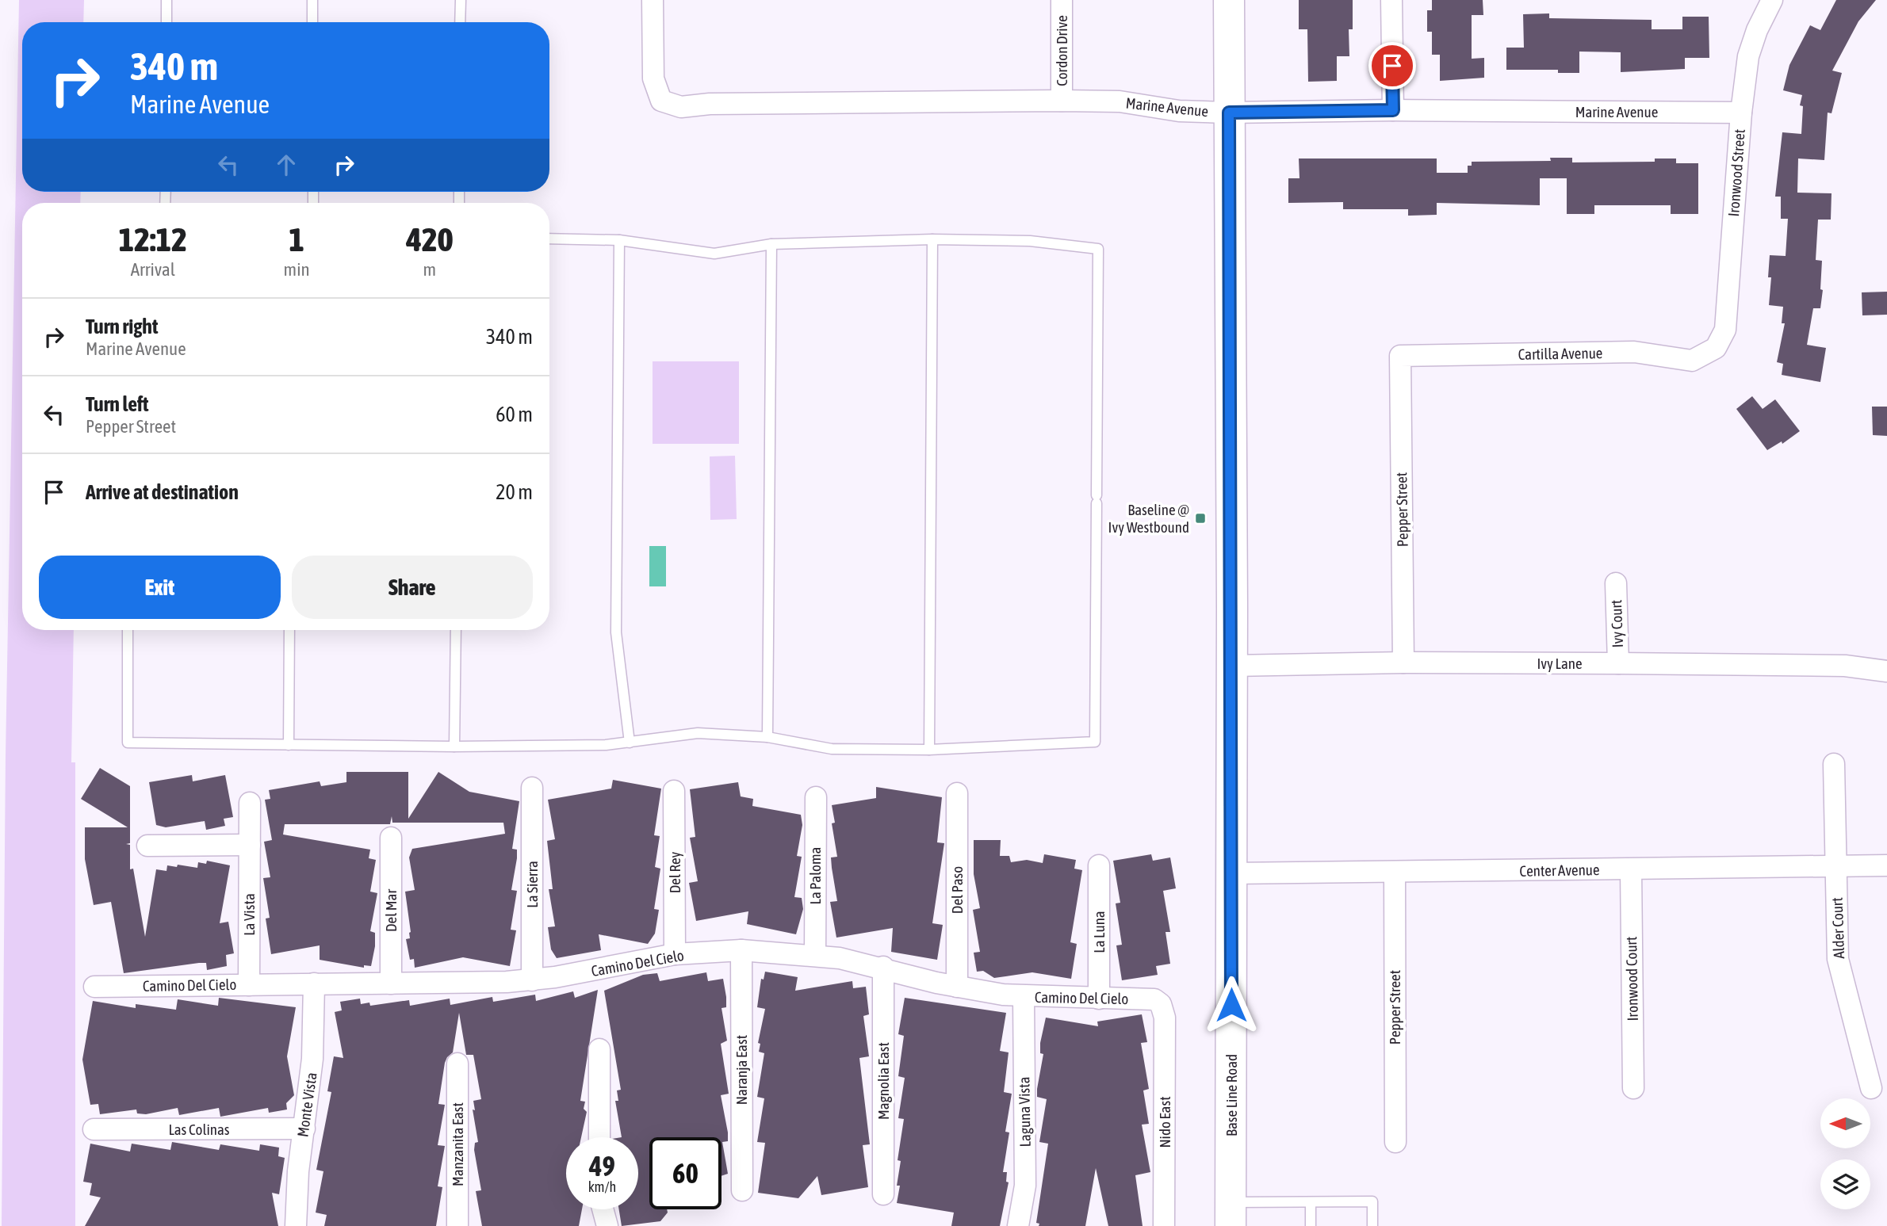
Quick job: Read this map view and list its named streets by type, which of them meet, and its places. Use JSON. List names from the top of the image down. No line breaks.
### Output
{"streets":{"main road":["Base Line Road"],"street":["Cordon Drive","Marine Avenue","Ironwood Street","Cartilla Avenue","Pepper Street","Ivy Court","Ivy Lane","Center Avenue","Del Rey","La Paloma","La Sierra","Del Paso","Del Mar","La Vista","Alder Court","La Luna","Camino Del Cielo","Ironwood Court","Naranja East","Magnolia East","Monte Vista","Laguna Vista","Nido East","Las Colinas","Manzanita East"]},"crossings":[["Cordon Drive","Marine Avenue"],["Marine Avenue","Ironwood Street"],["Marine Avenue","Base Line Road"],["Ironwood Street","Cartilla Avenue"],["Cartilla Avenue","Pepper Street"],["Pepper Street","Ivy Lane"],["Pepper Street","Center Avenue"],["Ivy Court","Ivy Lane"],["Ivy Lane","Base Line Road"],["Center Avenue","Alder Court"],["Center Avenue","Ironwood Court"],["Center Avenue","Base Line Road"],["Del Rey","Camino Del Cielo"],["La Paloma","Camino Del Cielo"],["La Sierra","Camino Del Cielo"],["Del Paso","Camino Del Cielo"],["Del Mar","Camino Del Cielo"],["La Vista","Camino Del Cielo"],["La Luna","Camino Del Cielo"],["Camino Del Cielo","Naranja East"],["Camino Del Cielo","Magnolia East"],["Camino Del Cielo","Monte Vista"],["Camino Del Cielo","Laguna Vista"],["Camino Del Cielo","Nido East"],["Monte Vista","Las Colinas"]],"places":{"transit":["Baseline @ Ivy Westbound"]},"north":"left","page":{"turn":["340 m","Marine Avenue"],"eta":["12:12","Arrival","1","min","420","m"],"list":[{"name":"Turn right","note":"Marine Avenue","value":"340 m"},{"name":"Turn left","note":"Pepper Street","value":"60 m"},{"name":"Arrive at destination","value":"20 m"}],"buttons":["Exit","Share"],"speed":"49 km/h","limit":"60"}}
